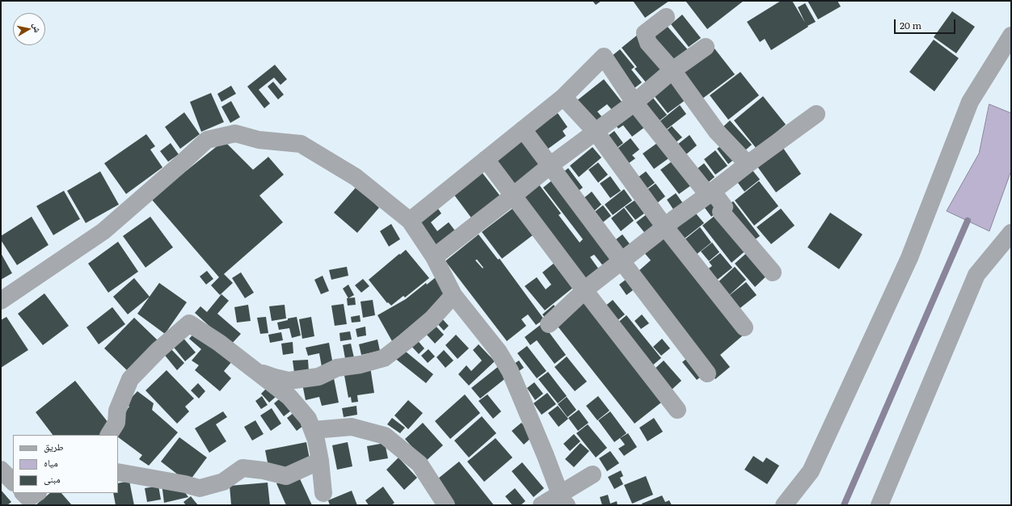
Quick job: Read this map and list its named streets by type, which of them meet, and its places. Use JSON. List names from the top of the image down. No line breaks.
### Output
{"legend":["طريق","مياه","مبنى"],"scale_bar":"20 m","north":"right"}
